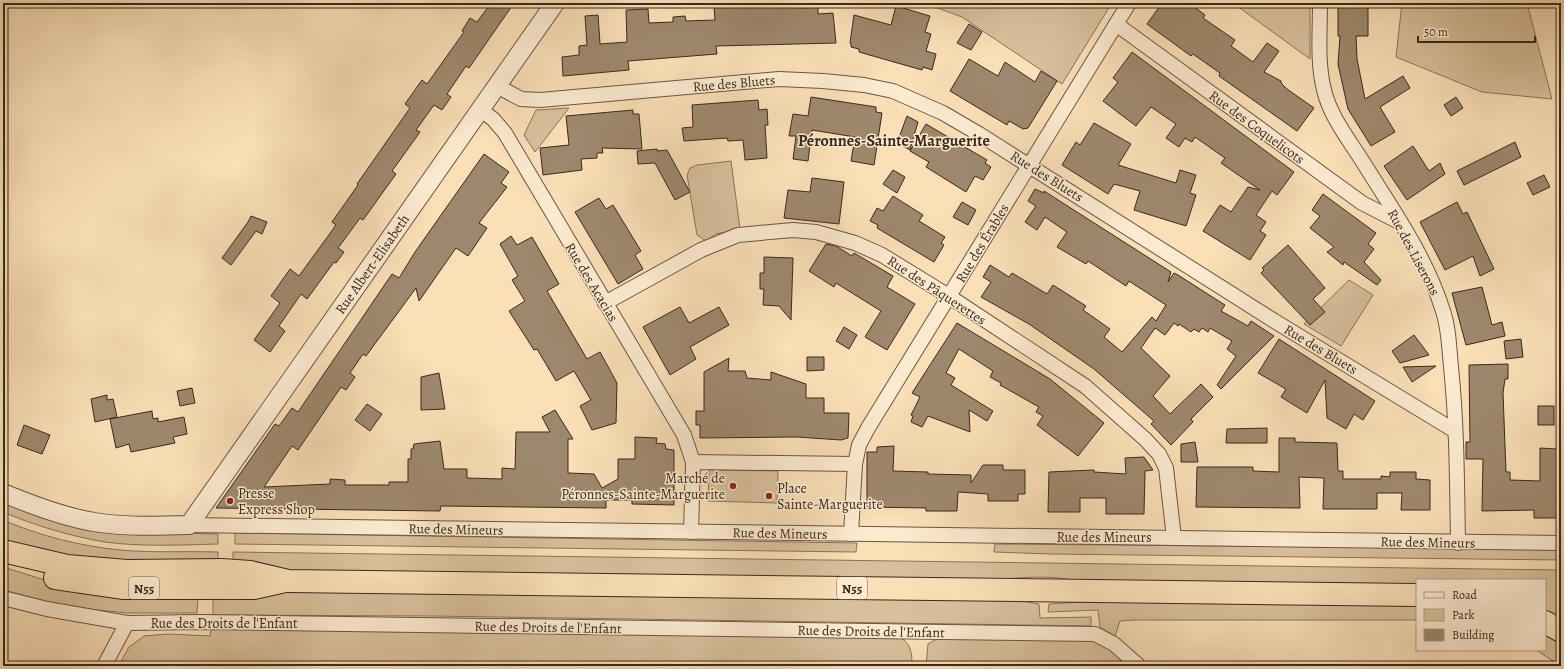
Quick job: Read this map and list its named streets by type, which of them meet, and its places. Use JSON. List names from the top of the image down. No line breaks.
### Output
{"streets":{"highway":["N55"],"street":["Rue des Bluets","Rue des Coquelicots","Rue des Érables","Rue des Liserons","Rue Albert-Elisabeth","Rue des Acacias","Rue des Pâquerettes","Rue des Mineurs","Rue des Droits de l'Enfant"]},"crossings":[["Rue des Bluets","Rue des Érables"],["Rue des Bluets","Rue des Liserons"],["Rue des Bluets","Rue Albert-Elisabeth"],["Rue des Coquelicots","Rue des Érables"],["Rue des Coquelicots","Rue des Liserons"],["Rue des Érables","Rue des Pâquerettes"],["Rue des Liserons","Rue des Mineurs"],["Rue Albert-Elisabeth","Rue des Acacias"],["Rue Albert-Elisabeth","Rue des Mineurs"],["Rue des Acacias","Rue des Pâquerettes"],["Rue des Pâquerettes","Rue des Mineurs"]],"districts":["Péronnes-Sainte-Marguerite"],"places":["Marché de Péronnes-Sainte-Marguerite","Place Sainte-Marguerite","Presse Express Shop"],"legend":["Road","Park","Building"],"scale_bar":"50 m"}
